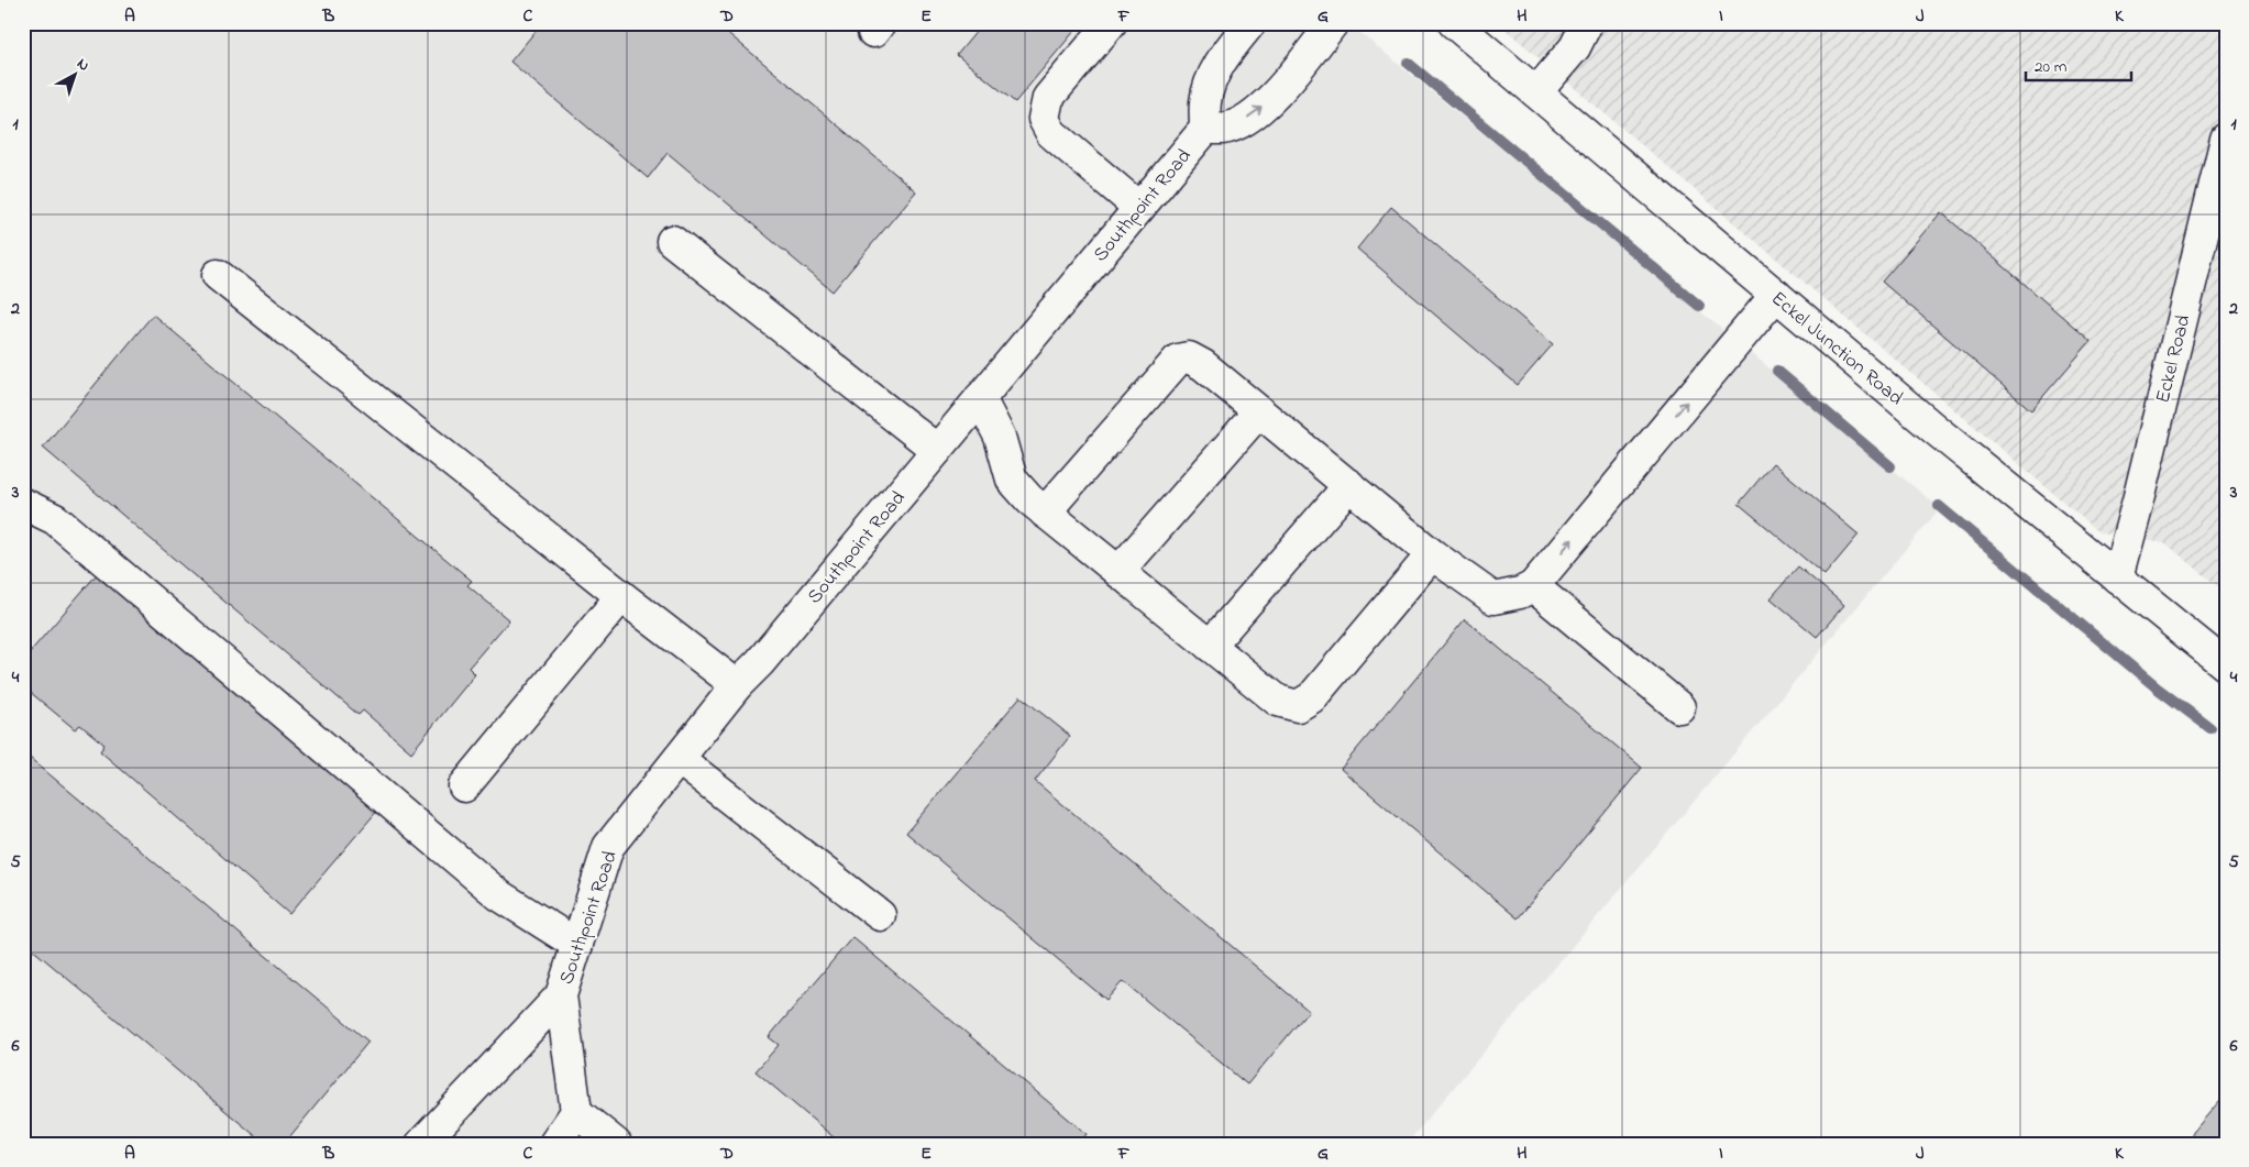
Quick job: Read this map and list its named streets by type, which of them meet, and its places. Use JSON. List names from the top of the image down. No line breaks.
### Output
{"streets":{"street":["Southpoint Road","Eckel Junction Road","Eckel Road"]},"crossings":[["Eckel Junction Road","Eckel Road"]],"scale_bar":"20 m","north":"top right","grid":{"columns":["A","B","C","D","E","F","G","H","I","J","K"],"rows":["1","2","3","4","5","6"]}}
